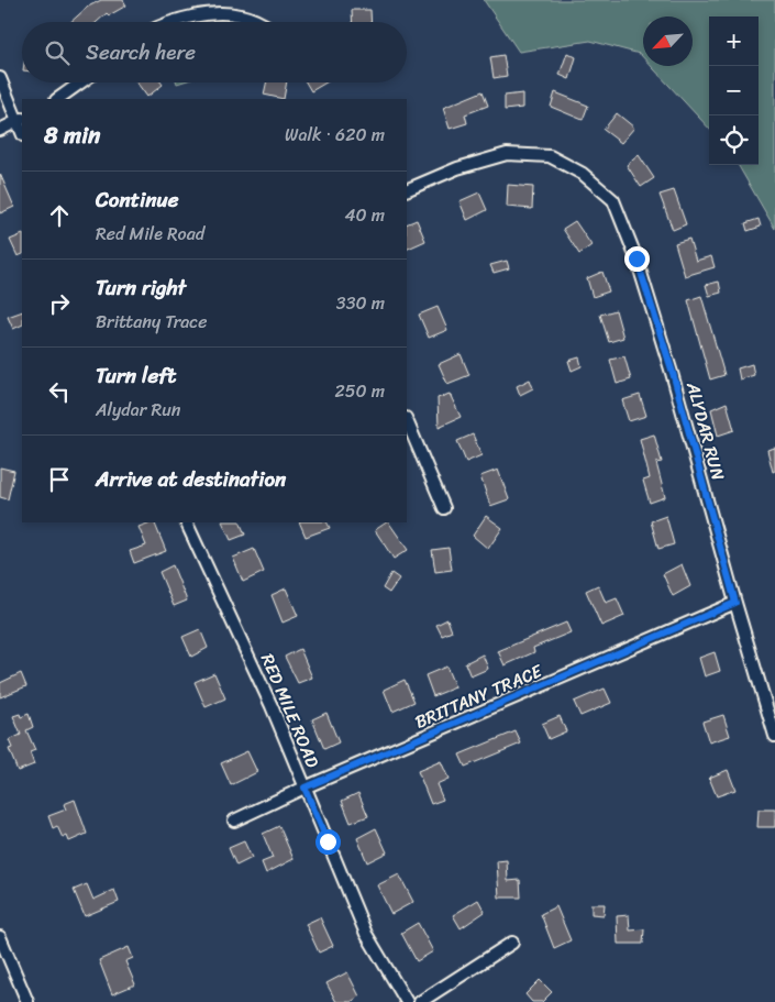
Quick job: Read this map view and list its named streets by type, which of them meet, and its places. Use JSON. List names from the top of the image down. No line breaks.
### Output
{"streets":{"street":["ALYDAR RUN","BRITTANY TRACE","RED MILE ROAD"]},"crossings":[["ALYDAR RUN","BRITTANY TRACE"],["BRITTANY TRACE","RED MILE ROAD"]],"north":"bottom left","page":{"map_buttons":["+","−"],"search":"Search here","heading":["8 min","Walk · 620 m"],"list":[["Continue","Red Mile Road","40 m"],["Turn right","Brittany Trace","330 m"],["Turn left","Alydar Run","250 m"],"Arrive at destination"]}}
